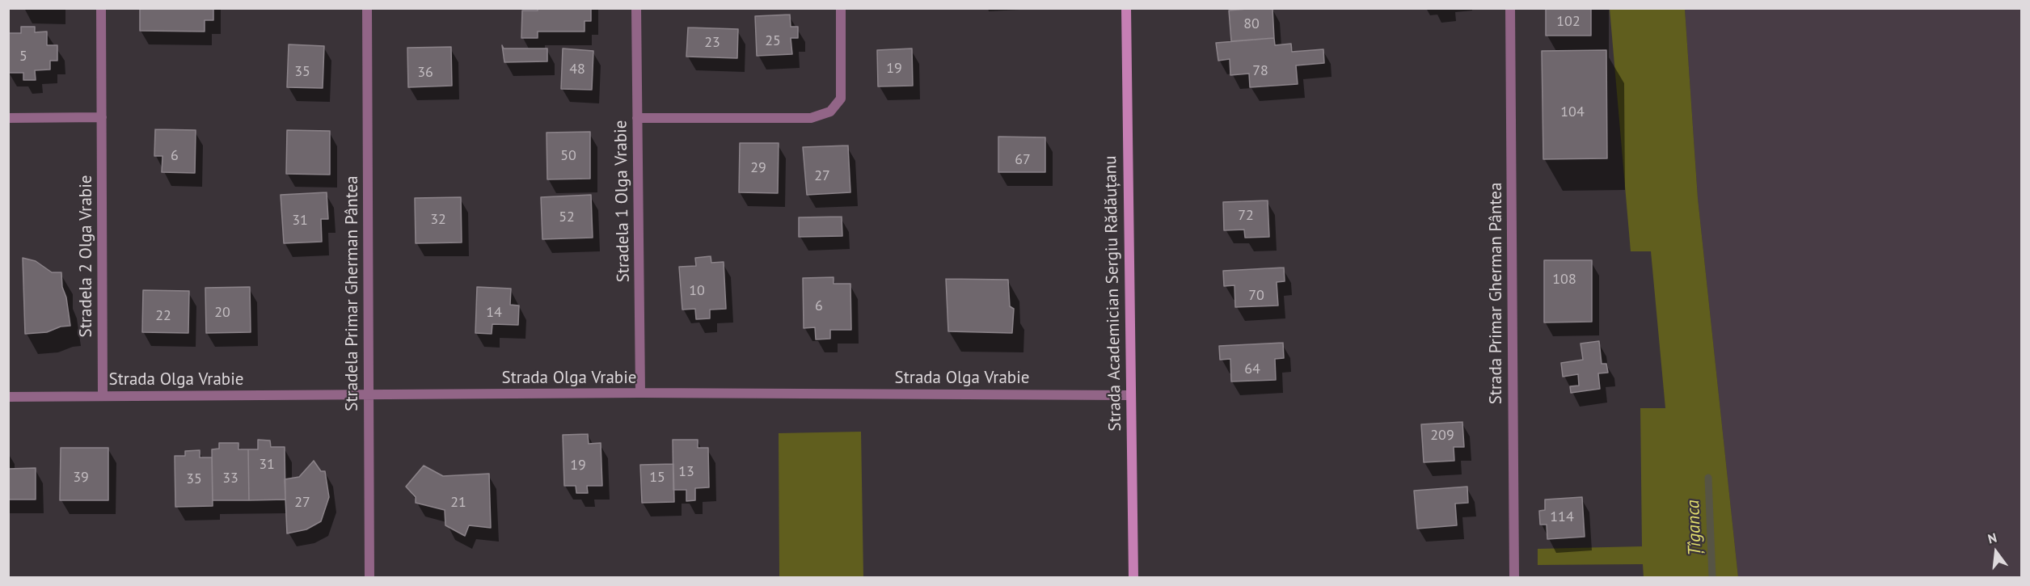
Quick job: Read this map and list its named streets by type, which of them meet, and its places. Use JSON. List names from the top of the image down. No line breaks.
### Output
{"streets":{"street":["Stradela 1 Olga Vrabie","Stradela 2 Olga Vrabie","Stradela Primar Gherman Pântea","Strada Academician Sergiu Rădăuțanu","Strada Primar Gherman Pântea","Strada Olga Vrabie"]},"crossings":[["Stradela 1 Olga Vrabie","Strada Olga Vrabie"],["Stradela 2 Olga Vrabie","Strada Olga Vrabie"],["Stradela Primar Gherman Pântea","Strada Olga Vrabie"],["Strada Academician Sergiu Rădăuțanu","Strada Olga Vrabie"]],"water":["Țîganca"],"house_numbers":["102","80","25","23","5","19","48","78","35","36","104","6","50","67","29","27","72","52","32","31","108","10","70","6","20","14","22","64","209","31","19","13","39","15","33","35","27","21","114"],"north":"top"}
